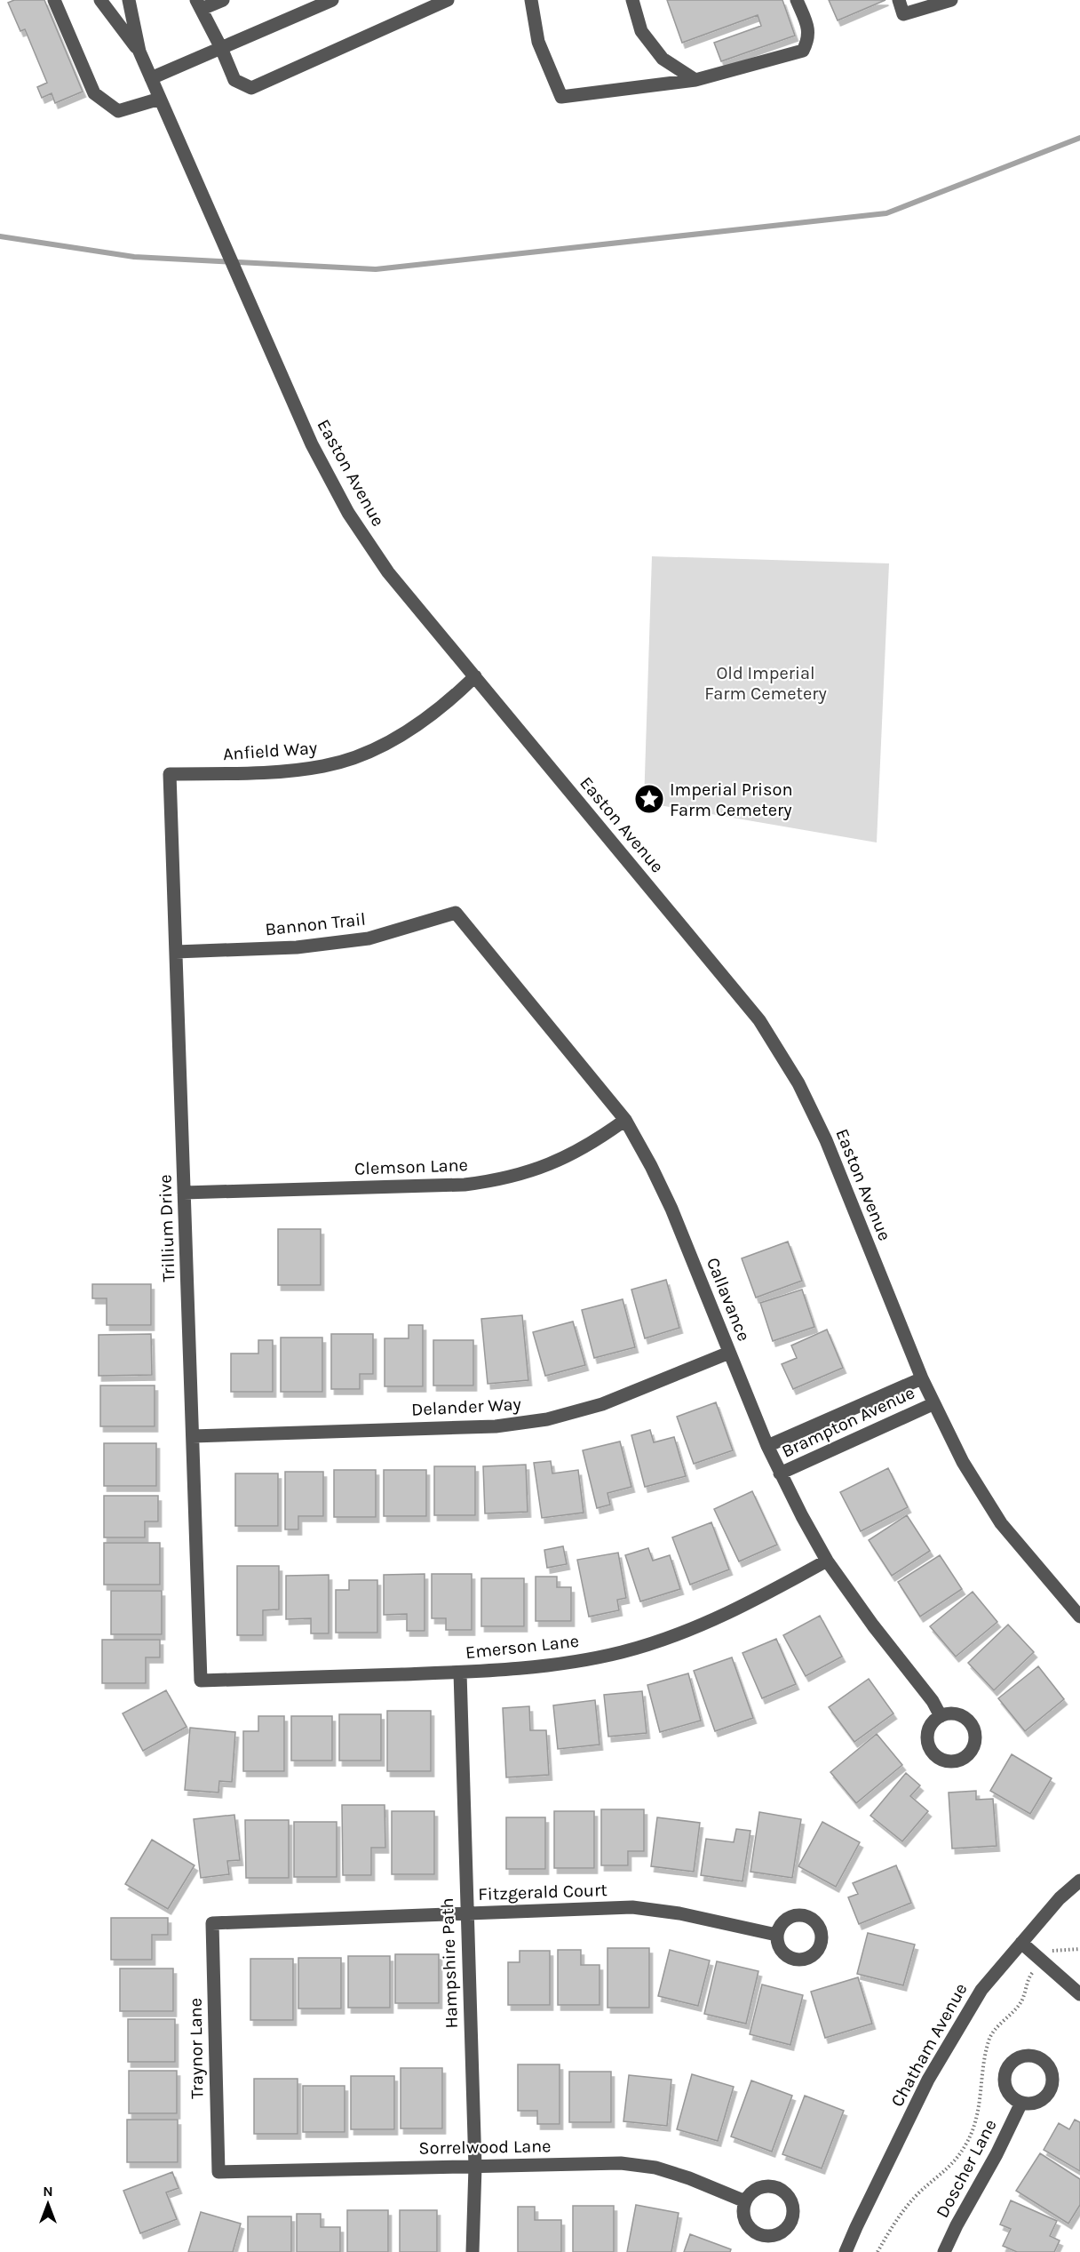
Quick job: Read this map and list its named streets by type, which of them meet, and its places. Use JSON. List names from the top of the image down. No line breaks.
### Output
{"streets":{"street":["Easton Avenue","Anfield Way","Bannon Trail","Clemson Lane","Trillium Drive","Callavance","Delander Way","Brampton Avenue","Emerson Lane","Fitzgerald Court","Hampshire Path","Chatham Avenue","Traynor Lane","Sorrelwood Lane","Doscher Lane"]},"crossings":[["Easton Avenue","Anfield Way"],["Easton Avenue","Brampton Avenue"],["Anfield Way","Trillium Drive"],["Bannon Trail","Trillium Drive"],["Bannon Trail","Callavance"],["Clemson Lane","Trillium Drive"],["Clemson Lane","Callavance"],["Trillium Drive","Delander Way"],["Trillium Drive","Emerson Lane"],["Callavance","Delander Way"],["Callavance","Brampton Avenue"],["Callavance","Emerson Lane"],["Emerson Lane","Hampshire Path"],["Fitzgerald Court","Hampshire Path"],["Fitzgerald Court","Traynor Lane"],["Hampshire Path","Sorrelwood Lane"],["Traynor Lane","Sorrelwood Lane"]],"parks":["Old Imperial Farm Cemetery"],"places":{"place":["Imperial Prison Farm Cemetery"]},"north":"top"}
